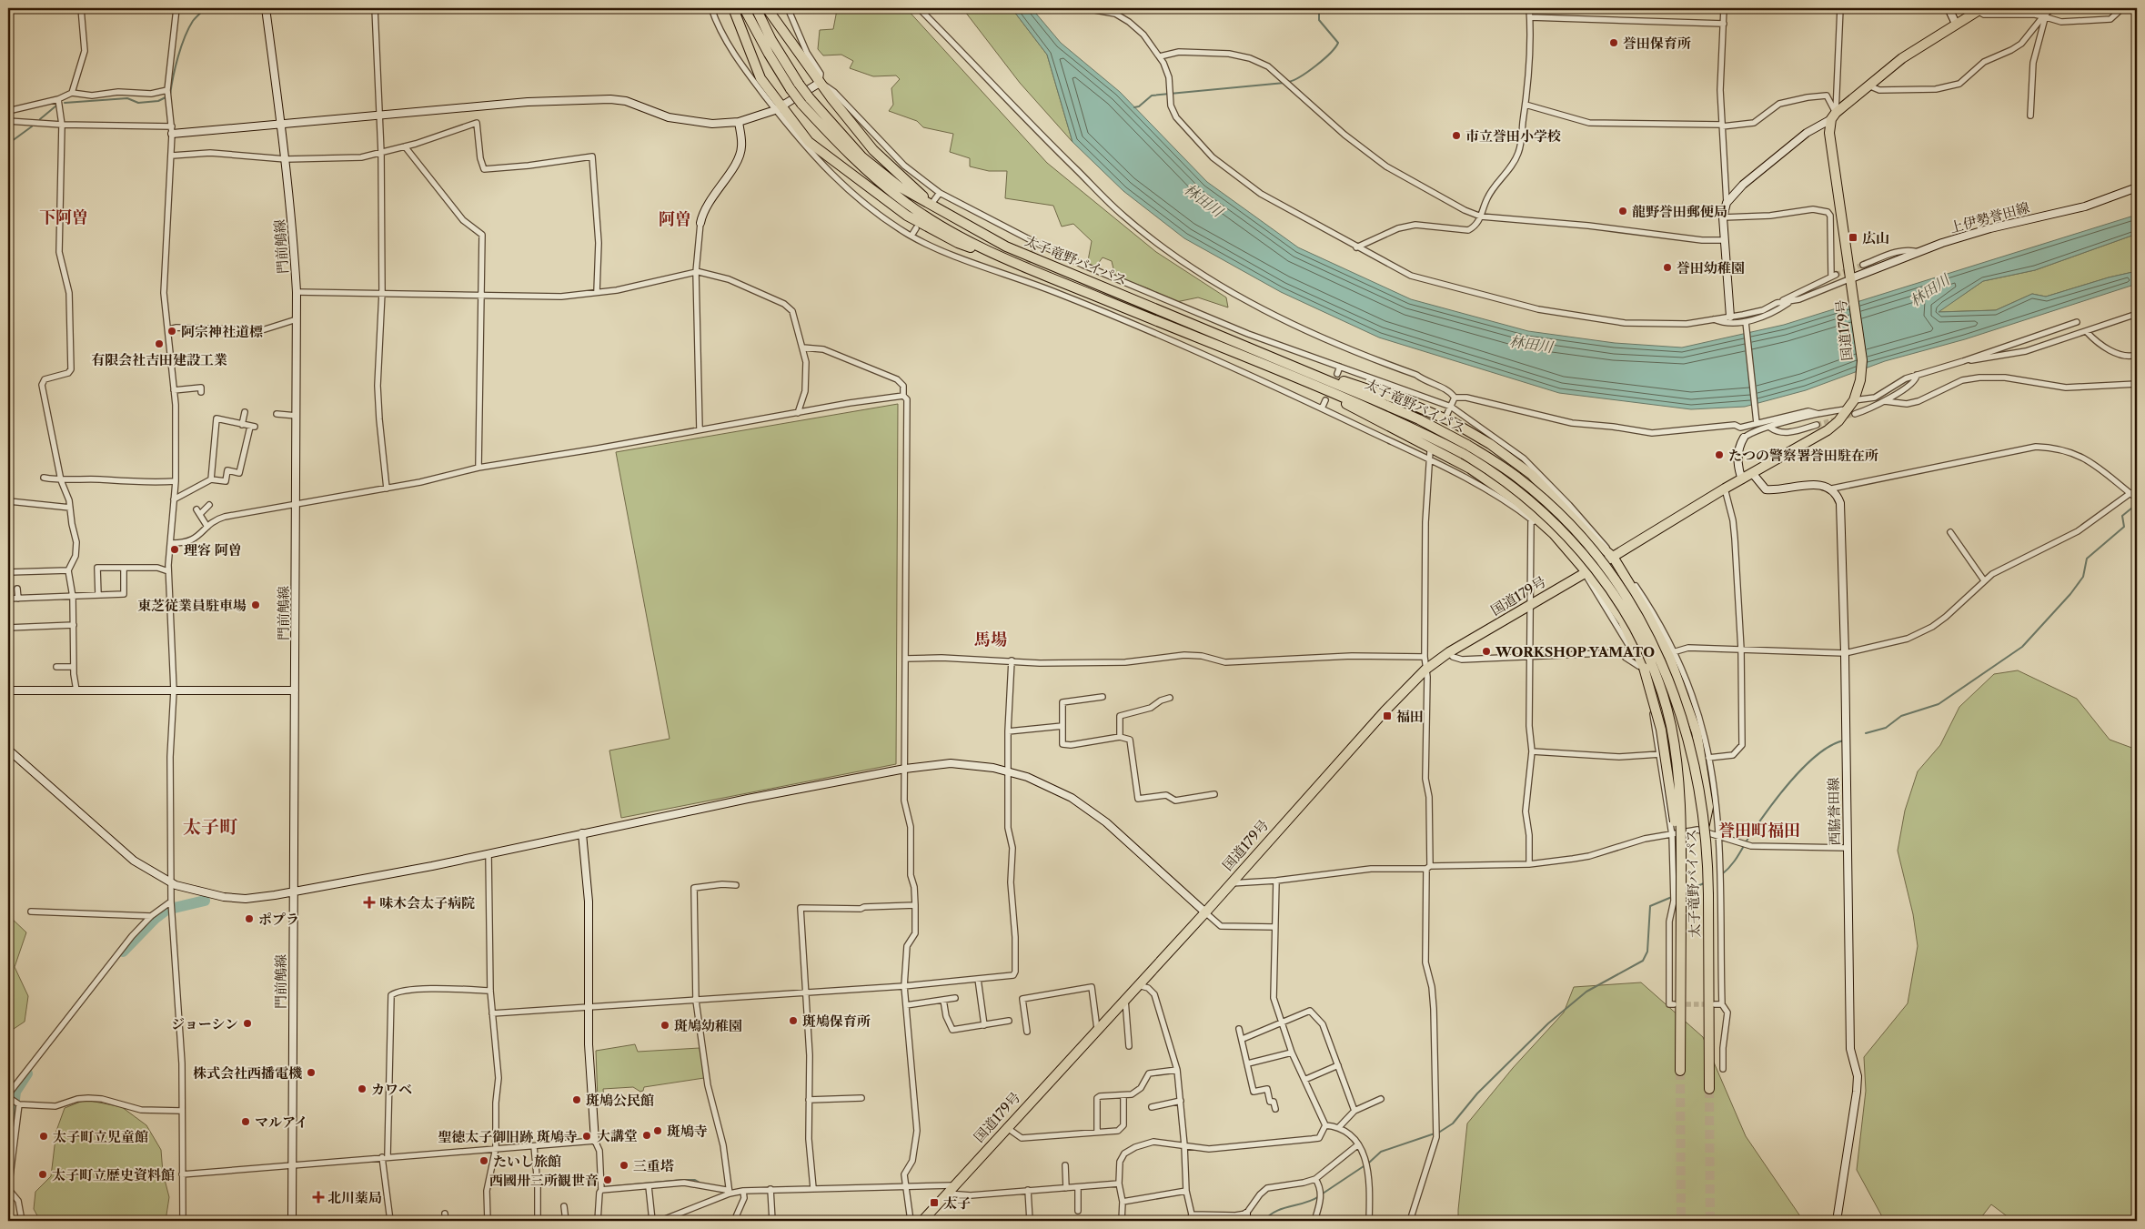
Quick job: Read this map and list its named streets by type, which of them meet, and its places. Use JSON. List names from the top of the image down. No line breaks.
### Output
{"streets":{"highway":["太子竜野バイパス","国道179号"],"street":["上伊勢誉田線","門前鵤線","西脇誉田線"]},"crossings":[["上伊勢誉田線","国道179号"]],"districts":["下阿曽","阿曽","馬場","太子町","誉田町福田"],"water":["林田川"],"places":{"other":["誉田保育所","市立誉田小学校","龍野誉田郵便局","誉田幼稚園","阿宗神社道標","有限会社吉田建設工業","たつの警察署誉田駐在所","理容 阿曽","東芝従業員駐車場","WORKSHOP YAMATO","ポプラ","斑鳩保育所","ジョーシン","斑鳩幼稚園","株式会社西播電機","カワベ","斑鳩公民館","マルアイ","斑鳩寺","大講堂","太子町立児童館","聖徳太子御旧跡 斑鳩寺","たいし旅館","三重塔","太子町立歴史資料館","西國卅三所観世音"],"transit":["広山","福田","太子"],"health":["味木会太子病院","北川薬局"]}}
